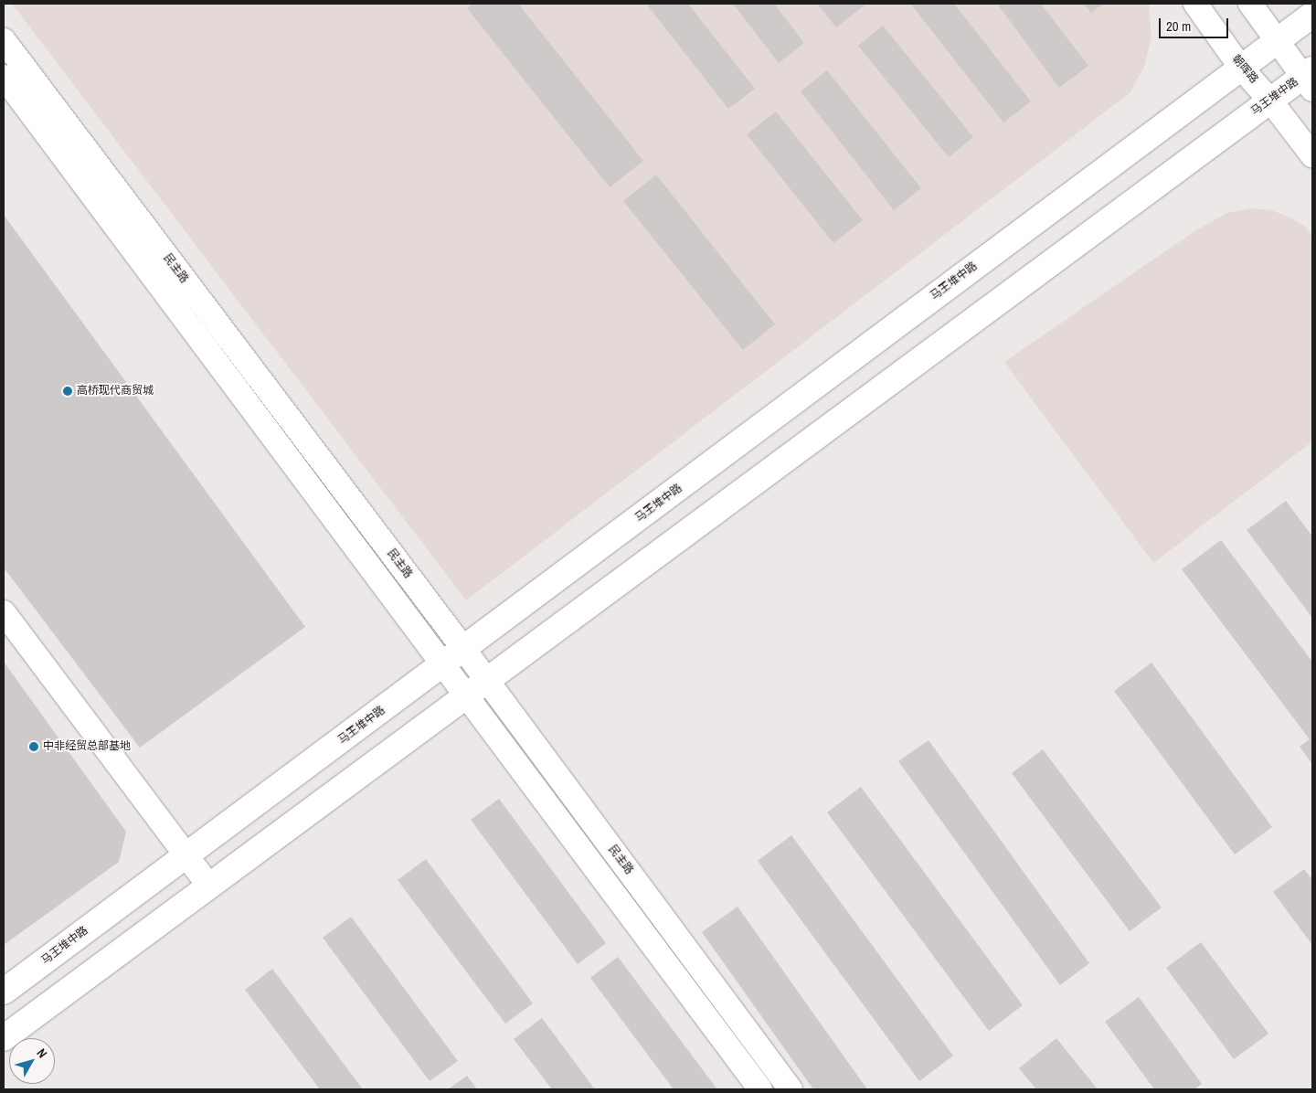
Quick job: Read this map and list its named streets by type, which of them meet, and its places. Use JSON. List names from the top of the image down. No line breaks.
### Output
{"streets":{"main road":["马王堆中路"],"street":["朝晖路","民主路"]},"crossings":[["朝晖路","马王堆中路"],["马王堆中路","民主路"]],"places":["高桥现代商贸城","中非经贸总部基地"],"scale_bar":"20 m","north":"top right"}
